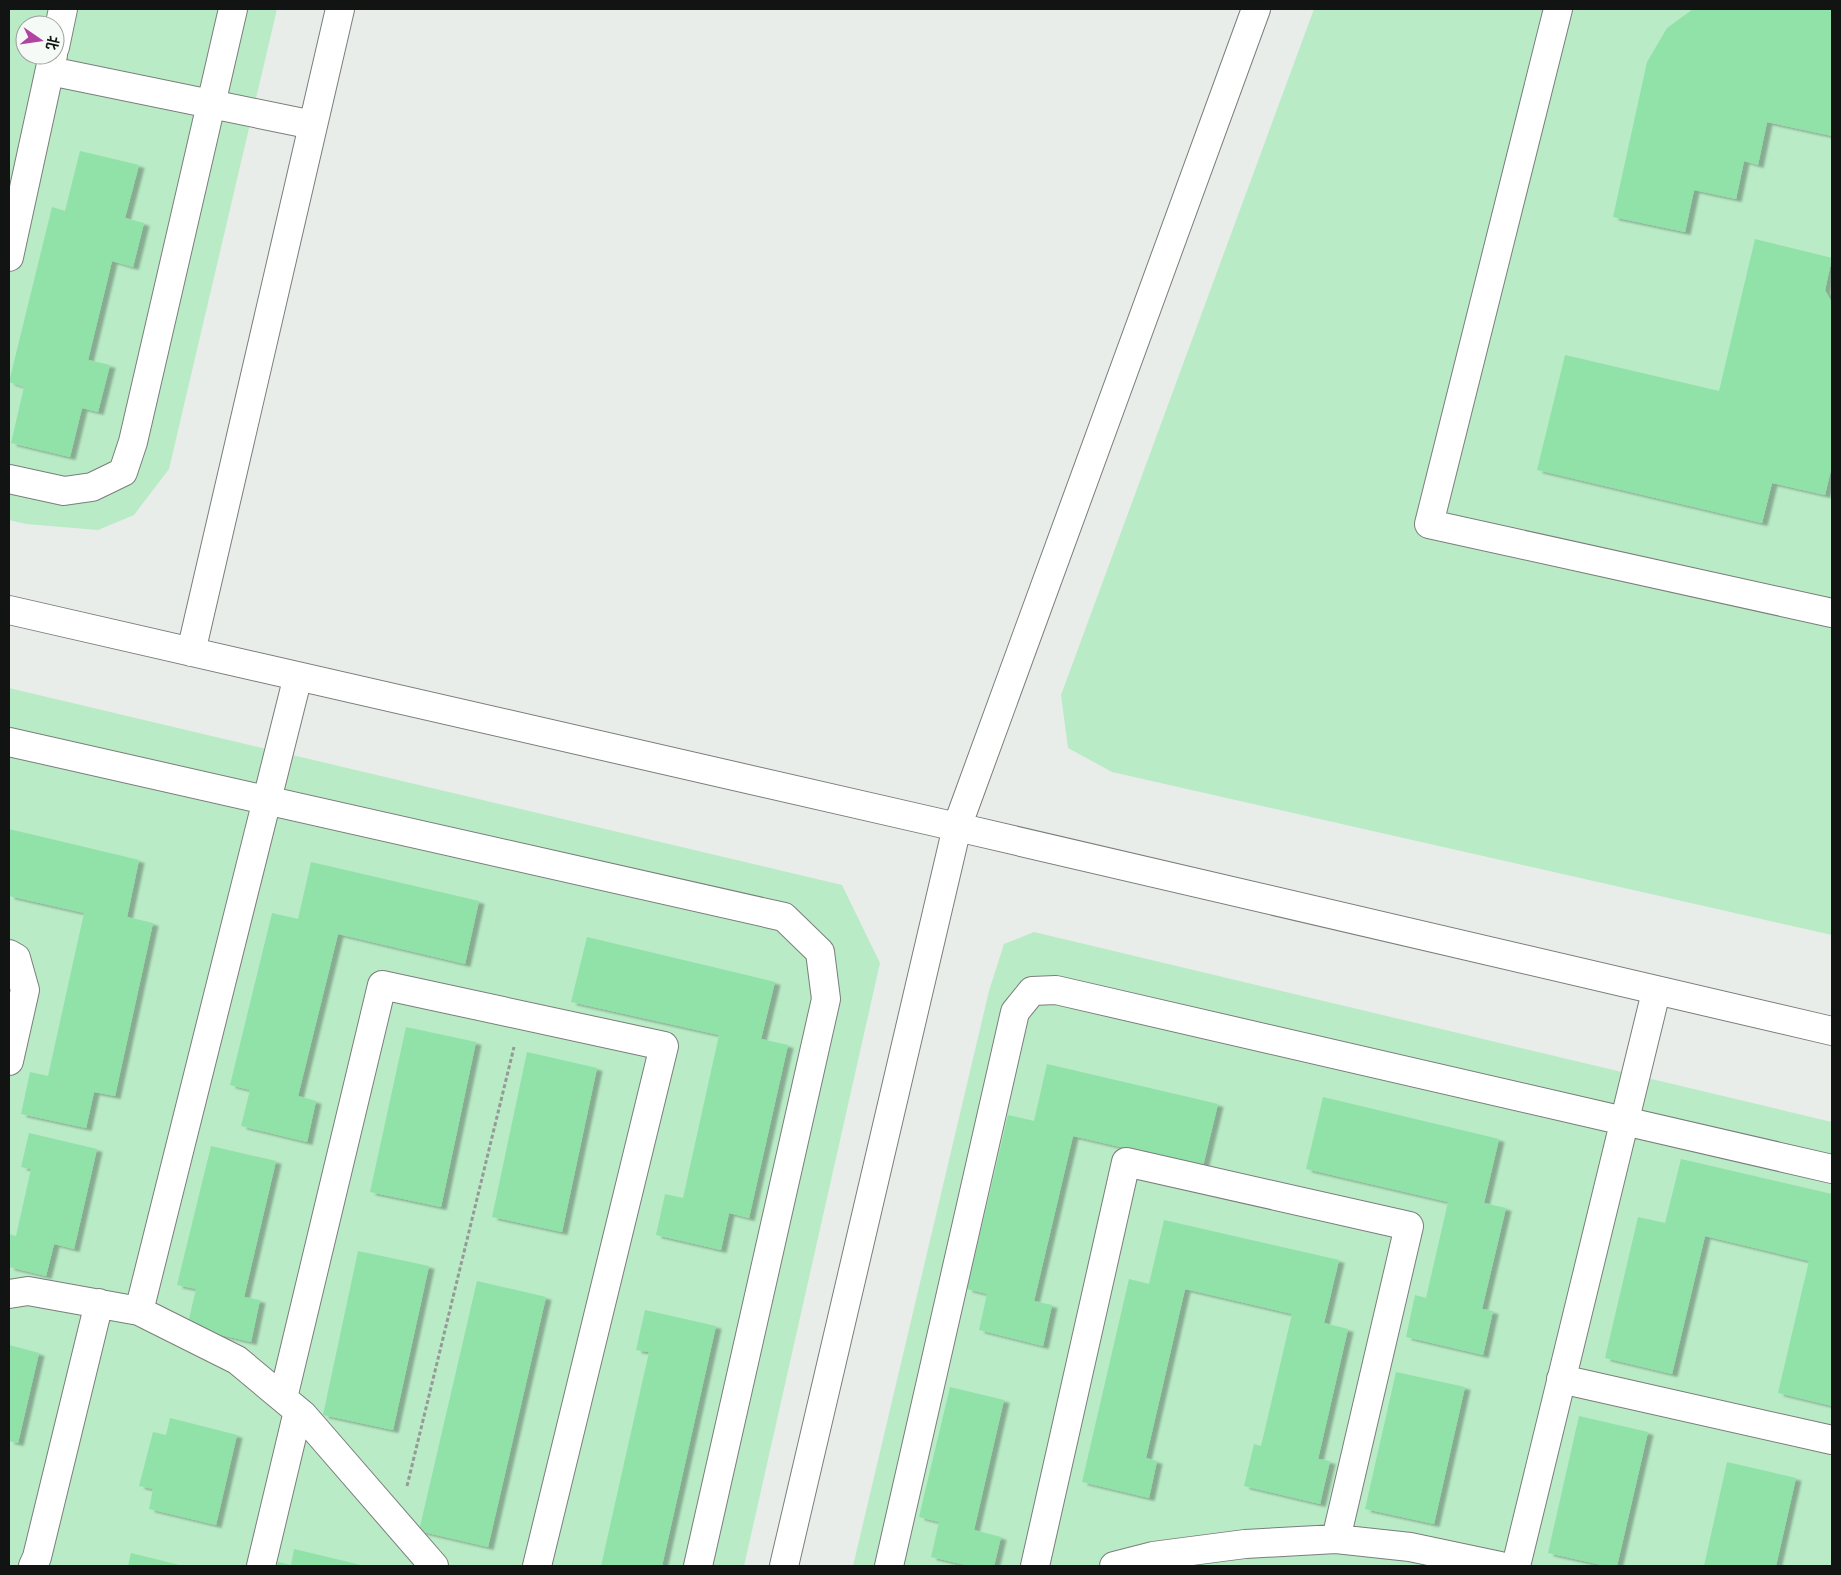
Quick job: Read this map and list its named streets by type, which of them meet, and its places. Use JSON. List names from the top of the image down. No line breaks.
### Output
{"north":"right"}
